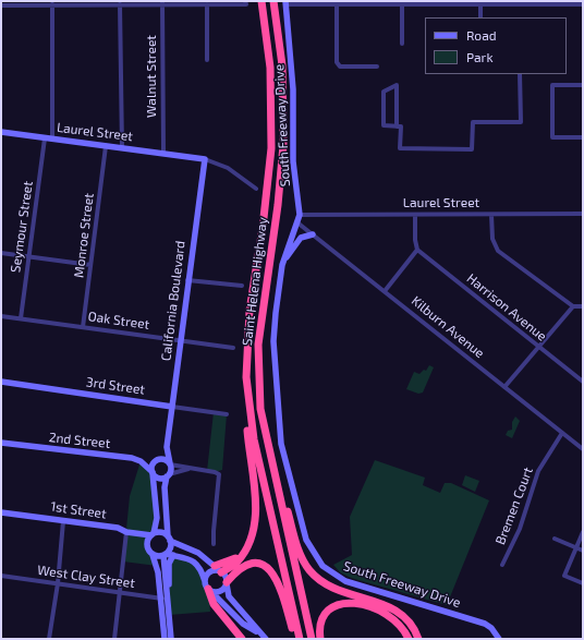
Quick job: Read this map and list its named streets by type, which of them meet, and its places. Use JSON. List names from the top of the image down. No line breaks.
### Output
{"streets":{"highway":["Saint Helena Highway"],"street":["Walnut Street","South Freeway Drive","Laurel Street","Seymour Street","Monroe Street","California Boulevard","Harrison Avenue","Oak Street","Kilburn Avenue","3rd Street","2nd Street","Bremen Court","1st Street","West Clay Street"]},"crossings":[["Walnut Street","Laurel Street"],["South Freeway Drive","Laurel Street"],["South Freeway Drive","Kilburn Avenue"],["Laurel Street","Seymour Street"],["Laurel Street","Monroe Street"],["Laurel Street","California Boulevard"],["Seymour Street","Oak Street"],["Monroe Street","Oak Street"],["California Boulevard","Oak Street"],["California Boulevard","3rd Street"],["California Boulevard","2nd Street"],["Kilburn Avenue","Bremen Court"]],"legend":["Road","Park"]}
